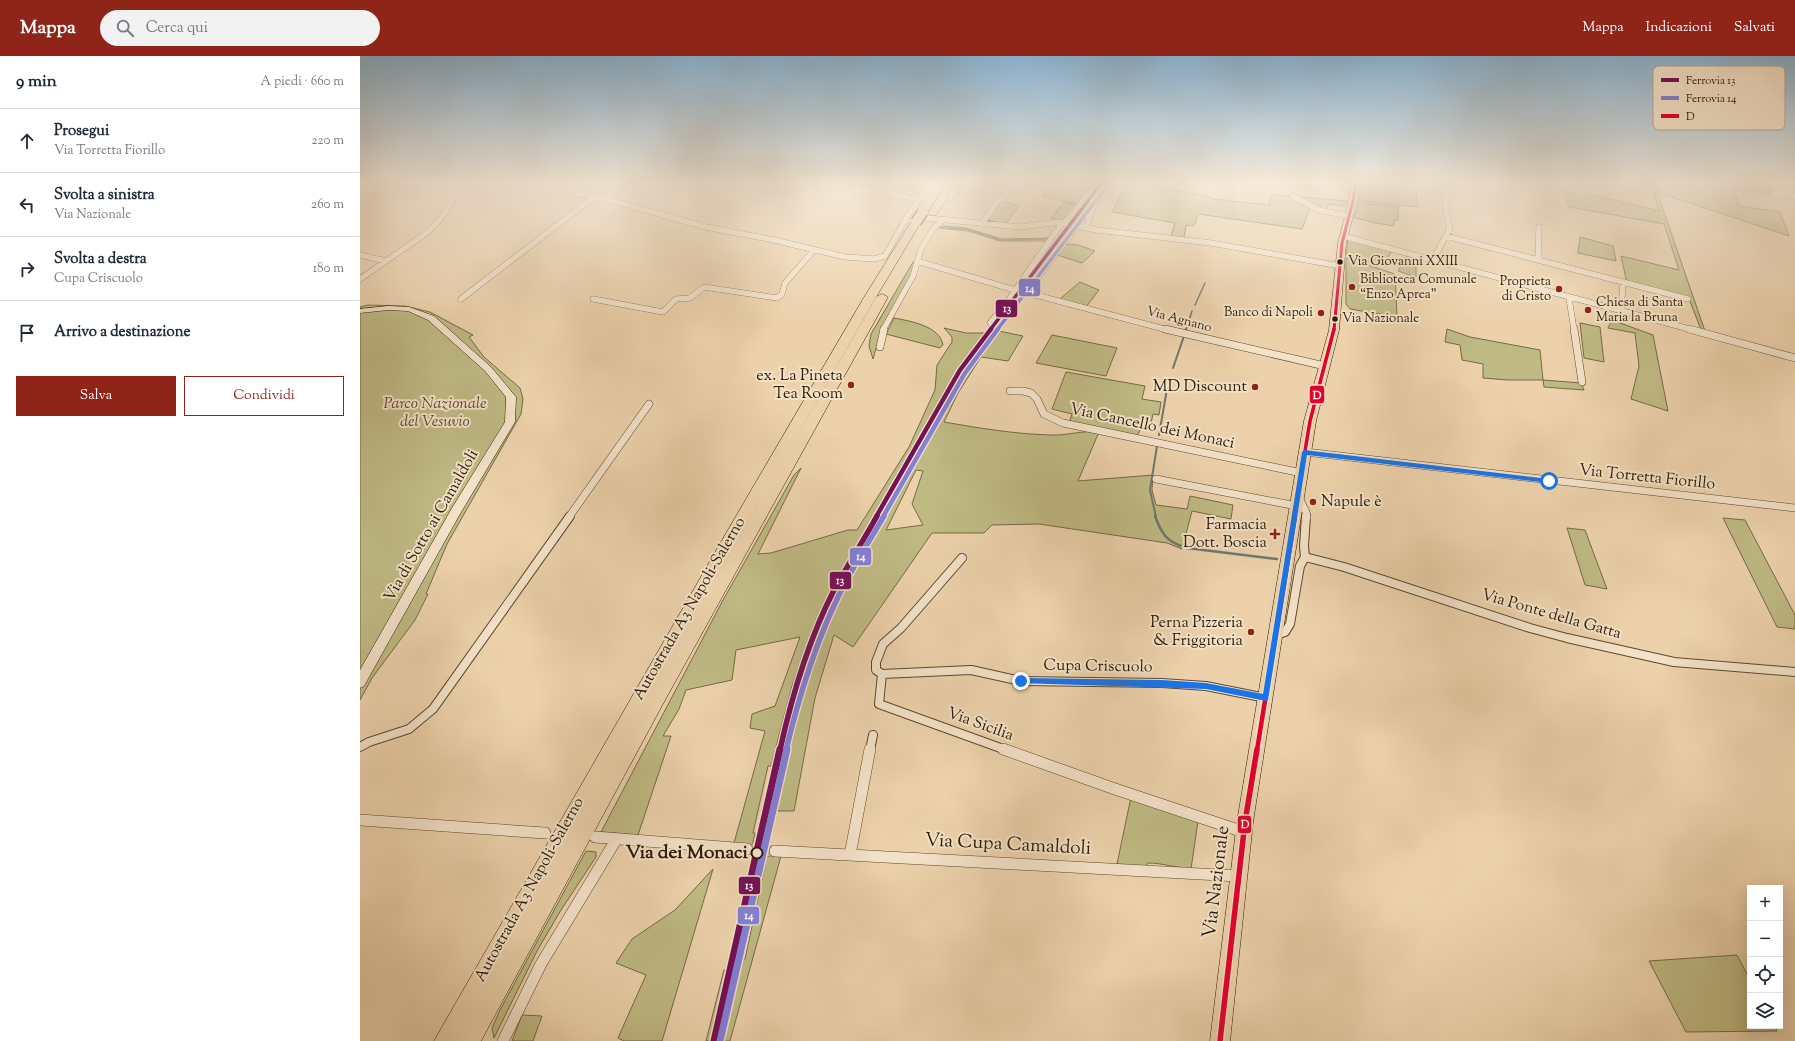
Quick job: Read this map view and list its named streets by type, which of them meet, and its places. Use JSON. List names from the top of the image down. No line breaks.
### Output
{"streets":{"highway":["Autostrada A3 Napoli-Salerno"],"main road":["Via Nazionale"],"street":["Via Agnano","Via Cancello dei Monaci","Via Torretta Fiorillo","Via di Sotto ai Camaldoli","Via Ponte della Gatta","Cupa Criscuolo","Via Sicilia","Via Cupa Camaldoli"]},"crossings":[["Via Agnano","Via Nazionale"],["Via Cancello dei Monaci","Via Nazionale"],["Via Torretta Fiorillo","Via Nazionale"],["Cupa Criscuolo","Via Sicilia"],["Cupa Criscuolo","Via Nazionale"],["Via Sicilia","Via Nazionale"],["Via Cupa Camaldoli","Via Nazionale"]],"parks":["Parco Nazionale del Vesuvio"],"places":{"other":["Via Giovanni XXIII","Biblioteca Comunale “Enzo Aprea”","Proprieta di Cristo","Chiesa di Santa Maria la Bruna","Banco di Napoli","Via Nazionale","ex. La Pineta Tea Room","MD Discount","Napule è","Perna Pizzeria & Friggitoria","Via dei Monaci"],"health":["Farmacia Dott. Boscia"]},"lines":["rail line 13","rail line 14","transit line D"],"legend":["Ferrovia 13","Ferrovia 14","D"],"page":{"header":"Mappa","search":"Cerca qui","nav":["Mappa","Indicazioni","Salvati"],"heading":["9 min","A piedi · 660 m"],"list":[["Prosegui","Via Torretta Fiorillo","220 m"],["Svolta a sinistra","Via Nazionale","260 m"],["Svolta a destra","Cupa Criscuolo","180 m"],"Arrivo a destinazione"],"buttons":["Salva","Condividi"],"map_buttons":["+","−"]}}
